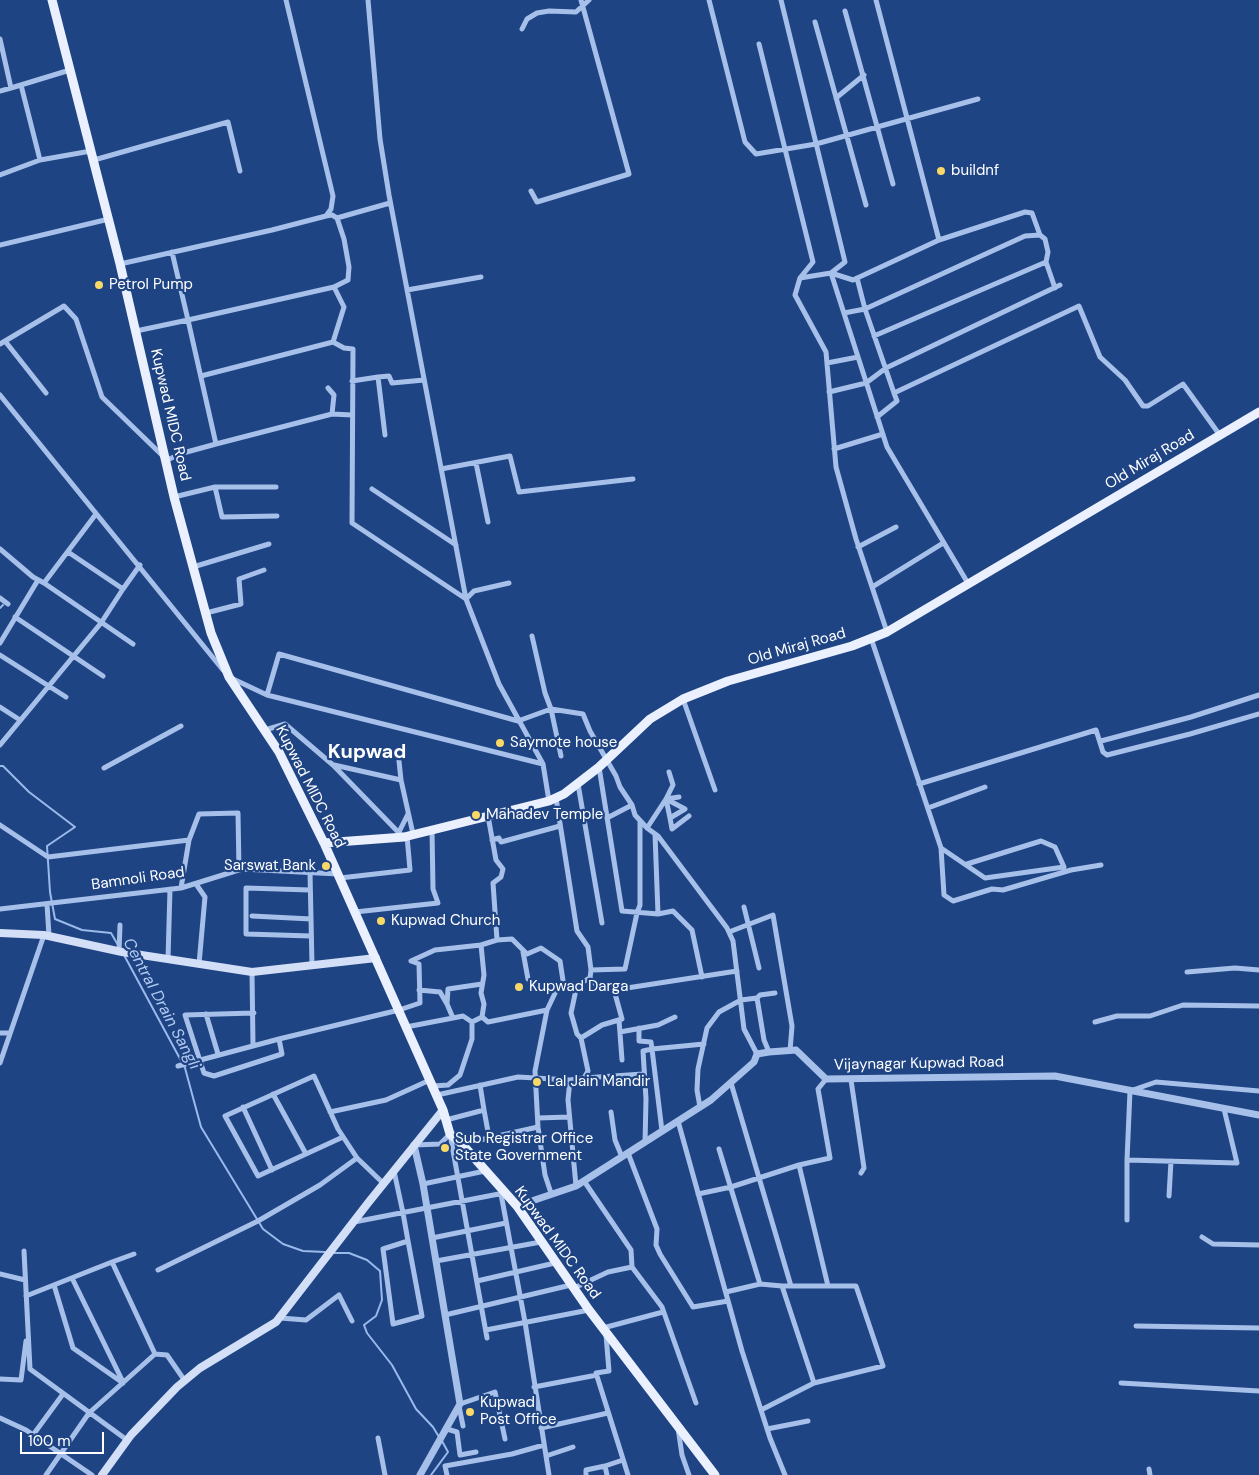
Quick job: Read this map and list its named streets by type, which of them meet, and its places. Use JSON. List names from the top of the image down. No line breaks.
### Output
{"streets":{"main road":["Kupwad MIDC Road","Old Miraj Road"],"street":["Bamnoli Road","Vijaynagar Kupwad Road"]},"crossings":[["Kupwad MIDC Road","Old Miraj Road"],["Kupwad MIDC Road","Bamnoli Road"],["Old Miraj Road","Bamnoli Road"]],"districts":["Kupwad"],"water":["Central Drain Sangli"],"places":["buildnf","Petrol Pump","Saymote house","Mahadev Temple","Sarswat Bank","Kupwad Church","Kupwad Darga","Lal Jain Mandir","Sub Registrar Office State Government","Kupwad Post Office"],"scale_bar":"100 m"}
